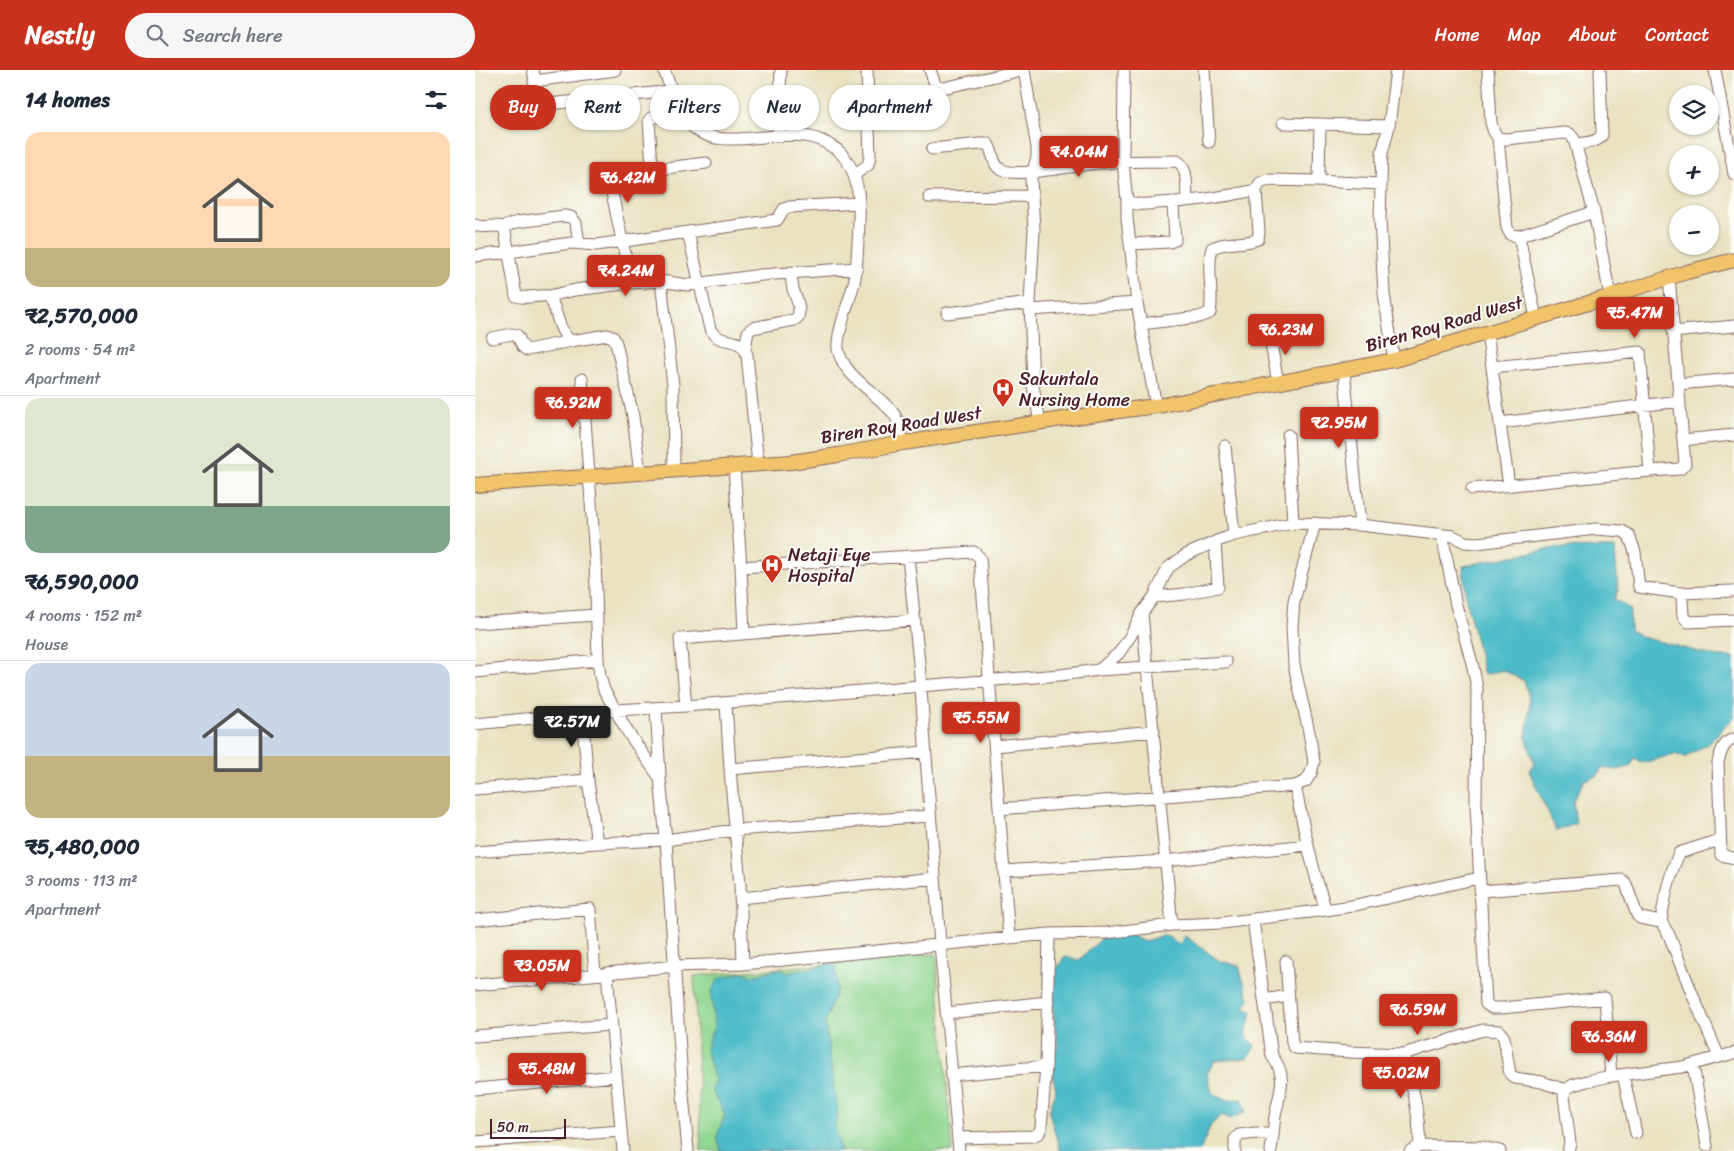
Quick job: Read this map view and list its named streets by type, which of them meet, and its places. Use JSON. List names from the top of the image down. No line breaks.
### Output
{"streets":{"main road":["Biren Roy Road West"]},"places":{"hospital":["Sakuntala Nursing Home","Netaji Eye Hospital"]},"scale_bar":"50 m","page":{"header":"Nestly","search":"Search here","nav":["Home","Map","About","Contact"],"heading":"14 homes","map_buttons":["+","−"],"chip":["Buy","Rent","Filters","New","Apartment"],"list":[{"name":"₹2,570,000","note":"2 rooms · 54 m² · Apartment"},{"name":"₹6,590,000","note":"4 rooms · 152 m² · House"},{"name":"₹5,480,000","note":"3 rooms · 113 m² · Apartment"}],"price":["₹4.04M","₹6.42M","₹4.24M","₹5.47M","₹6.23M","₹6.92M","₹2.95M","₹5.55M","₹2.57M","₹3.05M","₹6.59M","₹6.36M","₹5.48M","₹5.02M"],"scale":"50 m"}}
